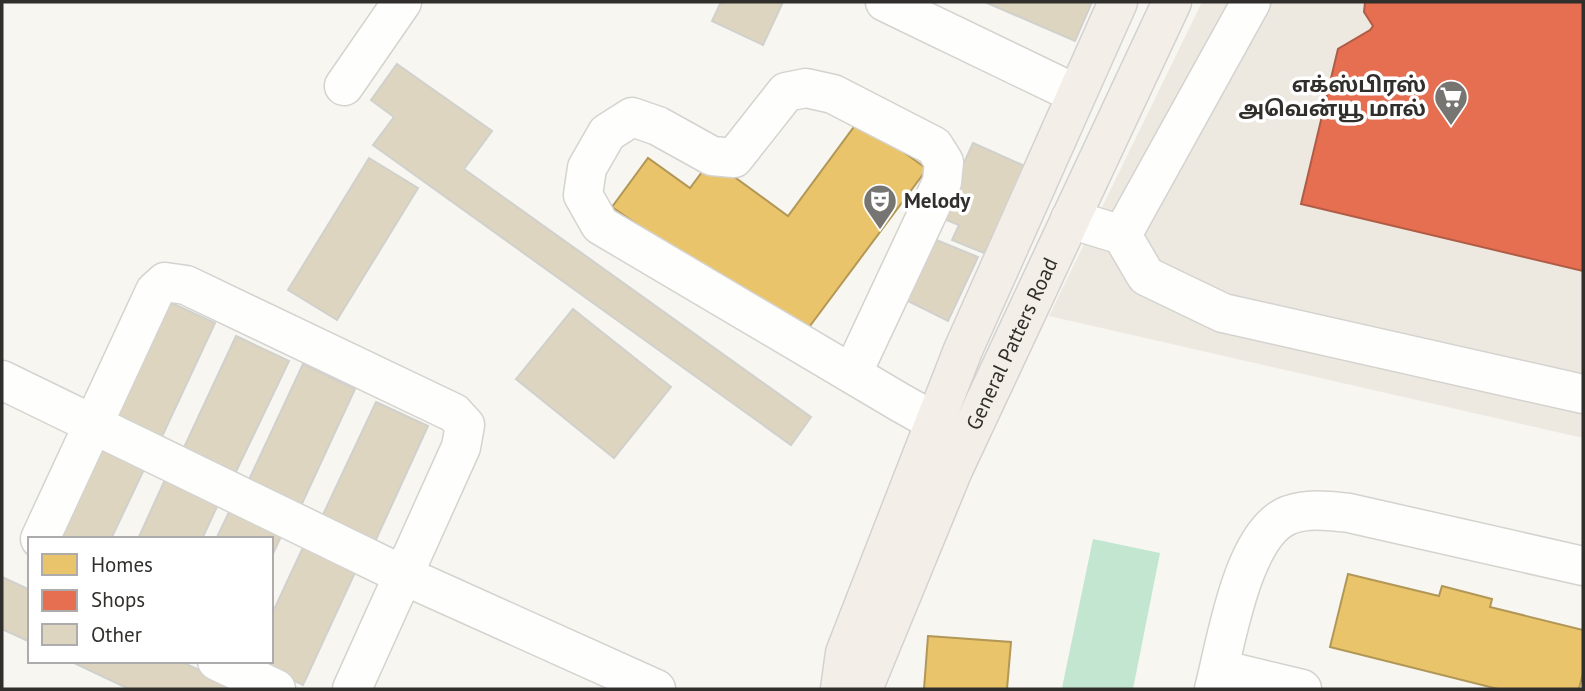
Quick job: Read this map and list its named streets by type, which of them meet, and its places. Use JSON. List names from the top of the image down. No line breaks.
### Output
{"streets":{"main road":["General Patters Road"]},"places":{"supermarket":["எக்ஸ்பிரஸ் அவென்யூ மால்"],"theatre":["Melody"]},"legend":["Homes","Shops","Other"]}
